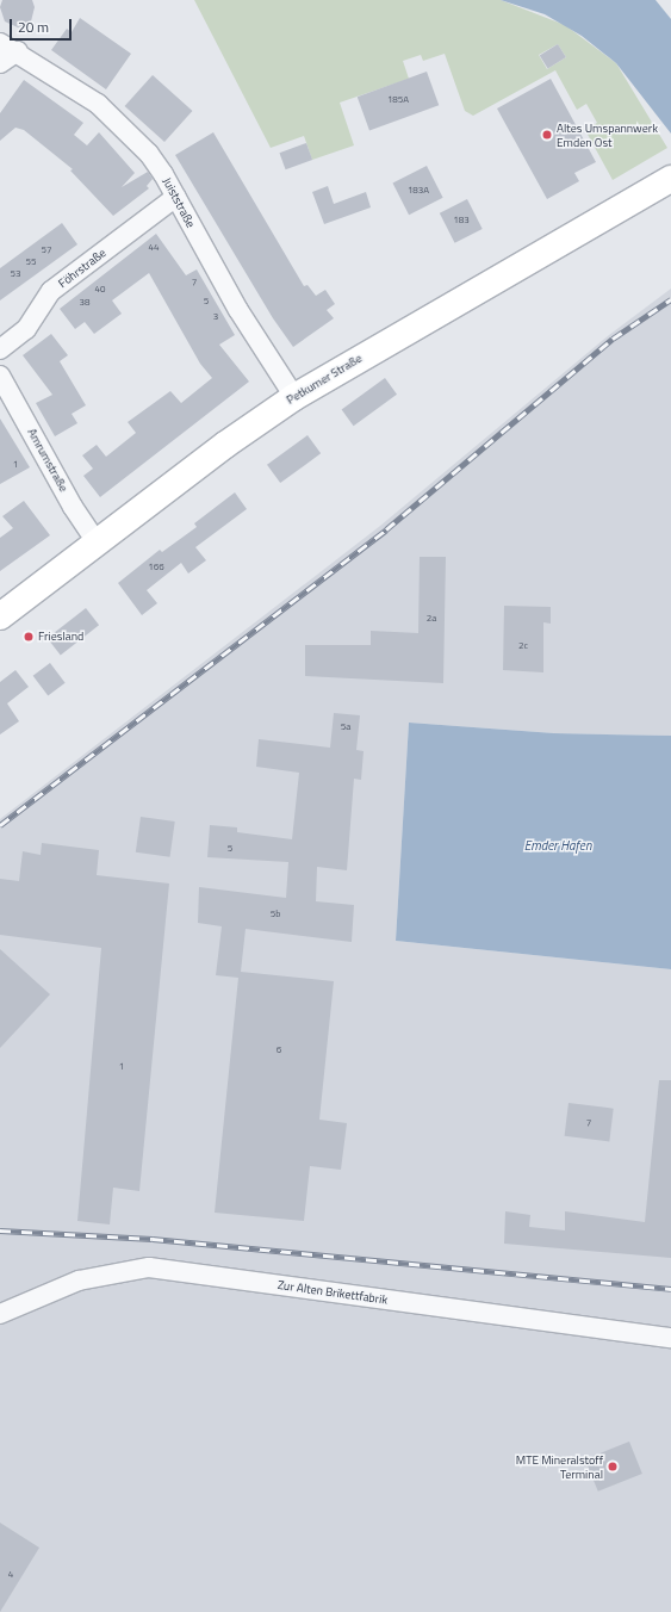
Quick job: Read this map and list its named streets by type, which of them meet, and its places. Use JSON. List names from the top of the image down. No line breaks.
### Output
{"streets":{"main road":["Petkumer Straße"],"street":["Juiststraße","Föhrstraße","Amrumstraße","Zur Alten Brikettfabrik"]},"crossings":[["Juiststraße","Föhrstraße"],["Juiststraße","Petkumer Straße"],["Petkumer Straße","Amrumstraße"]],"water":["Emder Hafen"],"places":["Altes Umspannwerk Emden Ost","Friesland","MTE Mineralstoff Terminal"],"house_numbers":["185A","183A","183","44","57","55","53","7","40","5","38","3","1","166","2a","2c","5a","5","5b","6","1","7","4"],"scale_bar":"20 m"}
